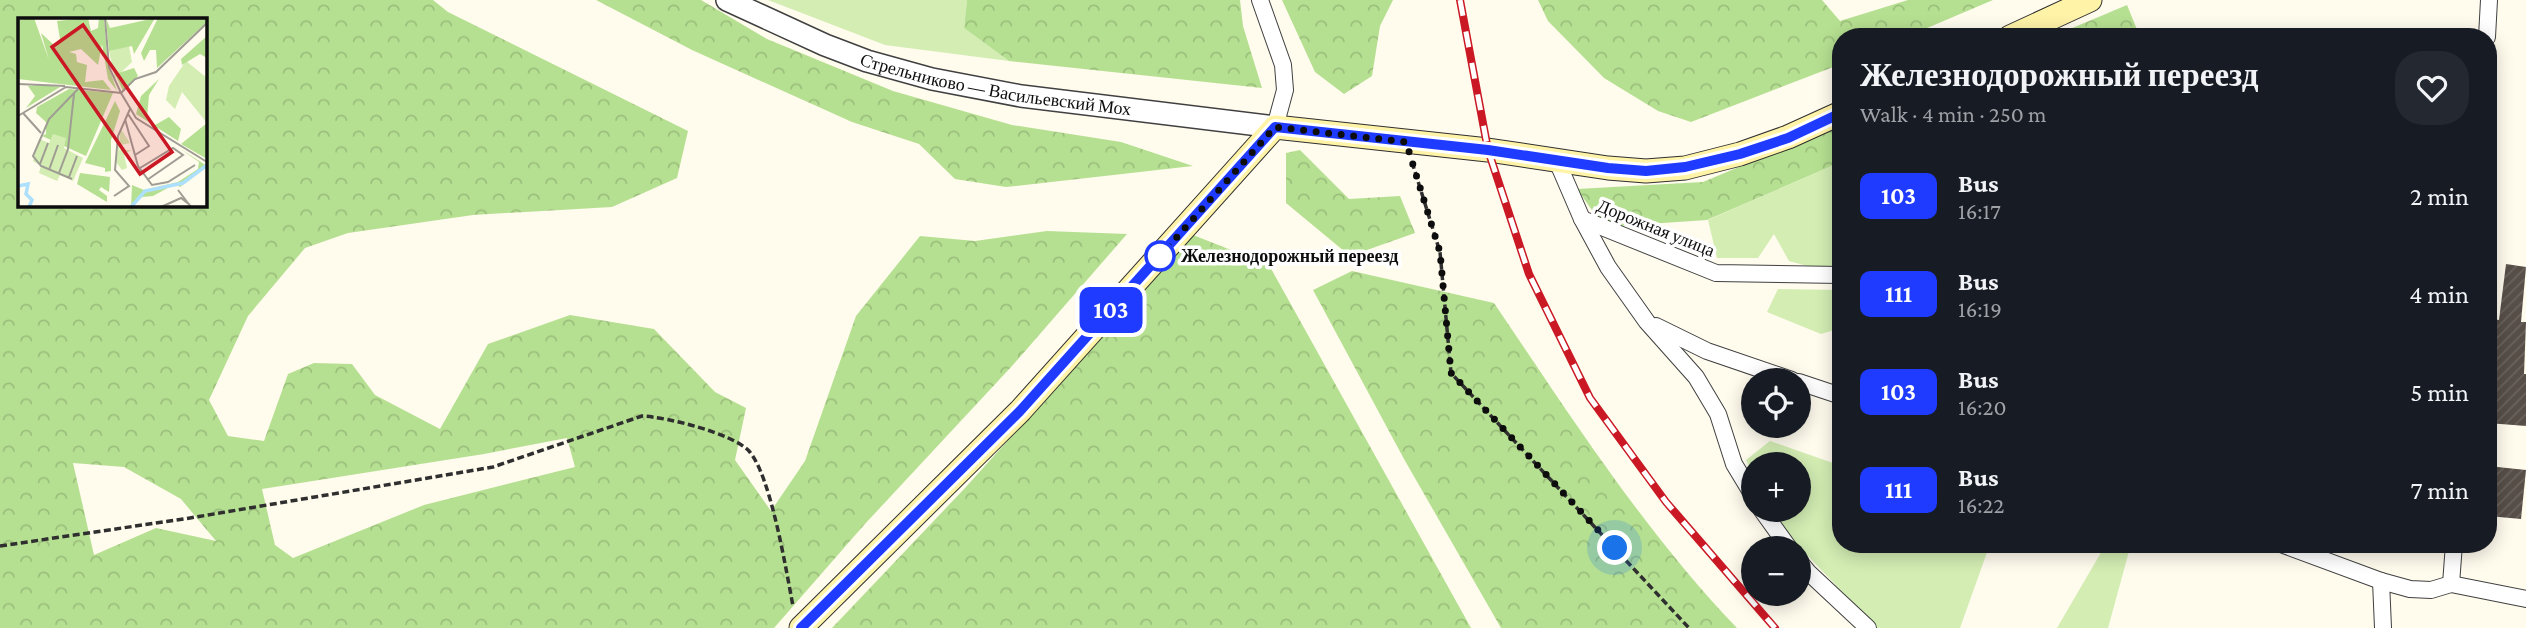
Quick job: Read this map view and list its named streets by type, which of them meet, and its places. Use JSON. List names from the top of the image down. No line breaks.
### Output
{"streets":{"street":["Стрельниково — Васильевский Мох","Дорожная улица"]},"places":["Железнодорожный переезд"],"lines":["bus line 103"],"page":{"on_map":"103","heading":["Железнодорожный переезд","Walk · 4 min · 250 m"],"list":[{"mark":"103","name":"Bus","note":"16:17","value":"2 min"},{"mark":"111","name":"Bus","note":"16:19","value":"4 min"},{"mark":"103","name":"Bus","note":"16:20","value":"5 min"},{"mark":"111","name":"Bus","note":"16:22","value":"7 min"}],"map_buttons":["+","−"]}}
